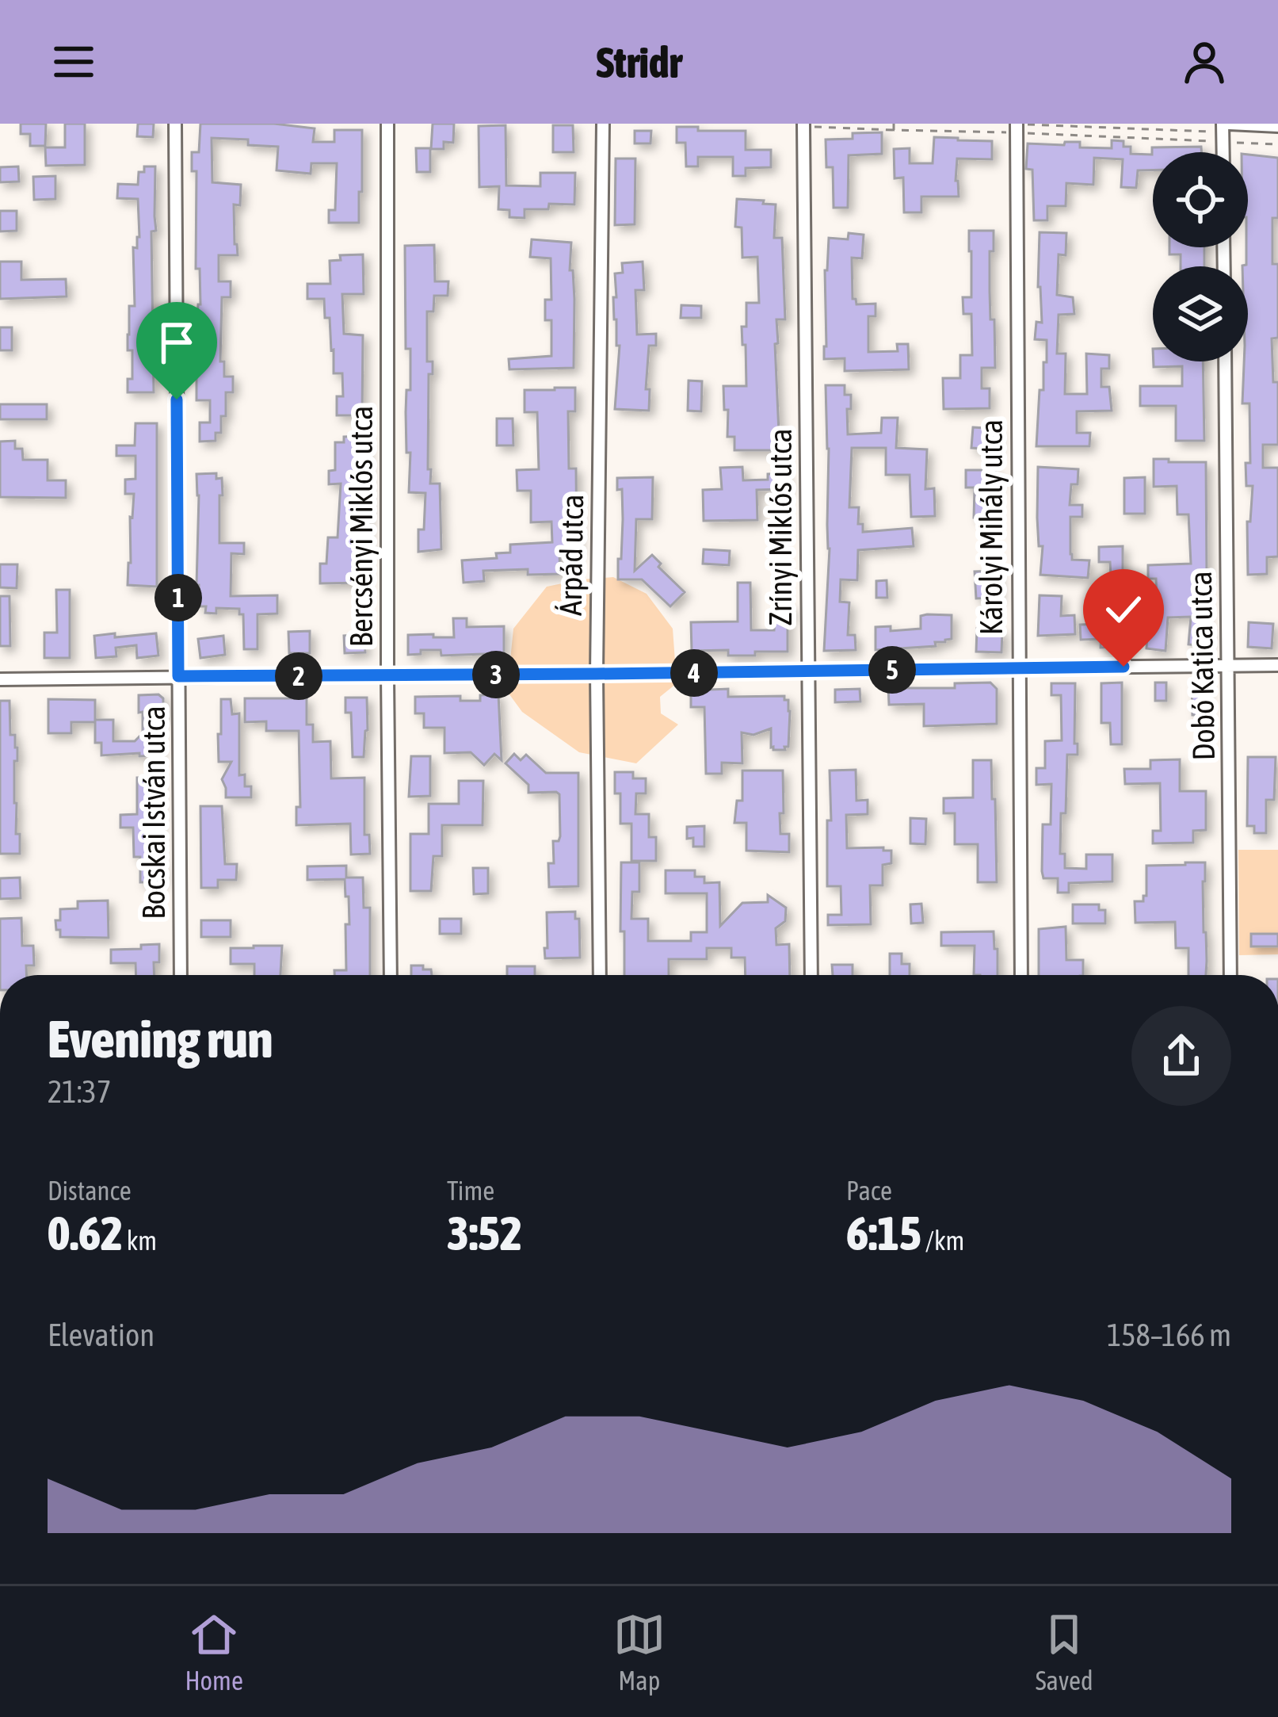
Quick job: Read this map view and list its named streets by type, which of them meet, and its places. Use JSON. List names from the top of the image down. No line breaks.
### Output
{"streets":{"street":["Bercsényi Miklós utca","Zrínyi Miklós utca","Károlyi Mihály utca","Árpád utca","Dobó Katica utca","Bocskai István utca"]},"page":{"header":"Stridr","pins":["1","5","4","3","2"],"heading":["Evening run","21:37"],"stats":[["Distance","0.62 km"],["Time","3:52"],["Pace","6:15 /km"]],"chart":["Elevation","158–166 m"],"tabs":["Home","Map","Saved"]}}
